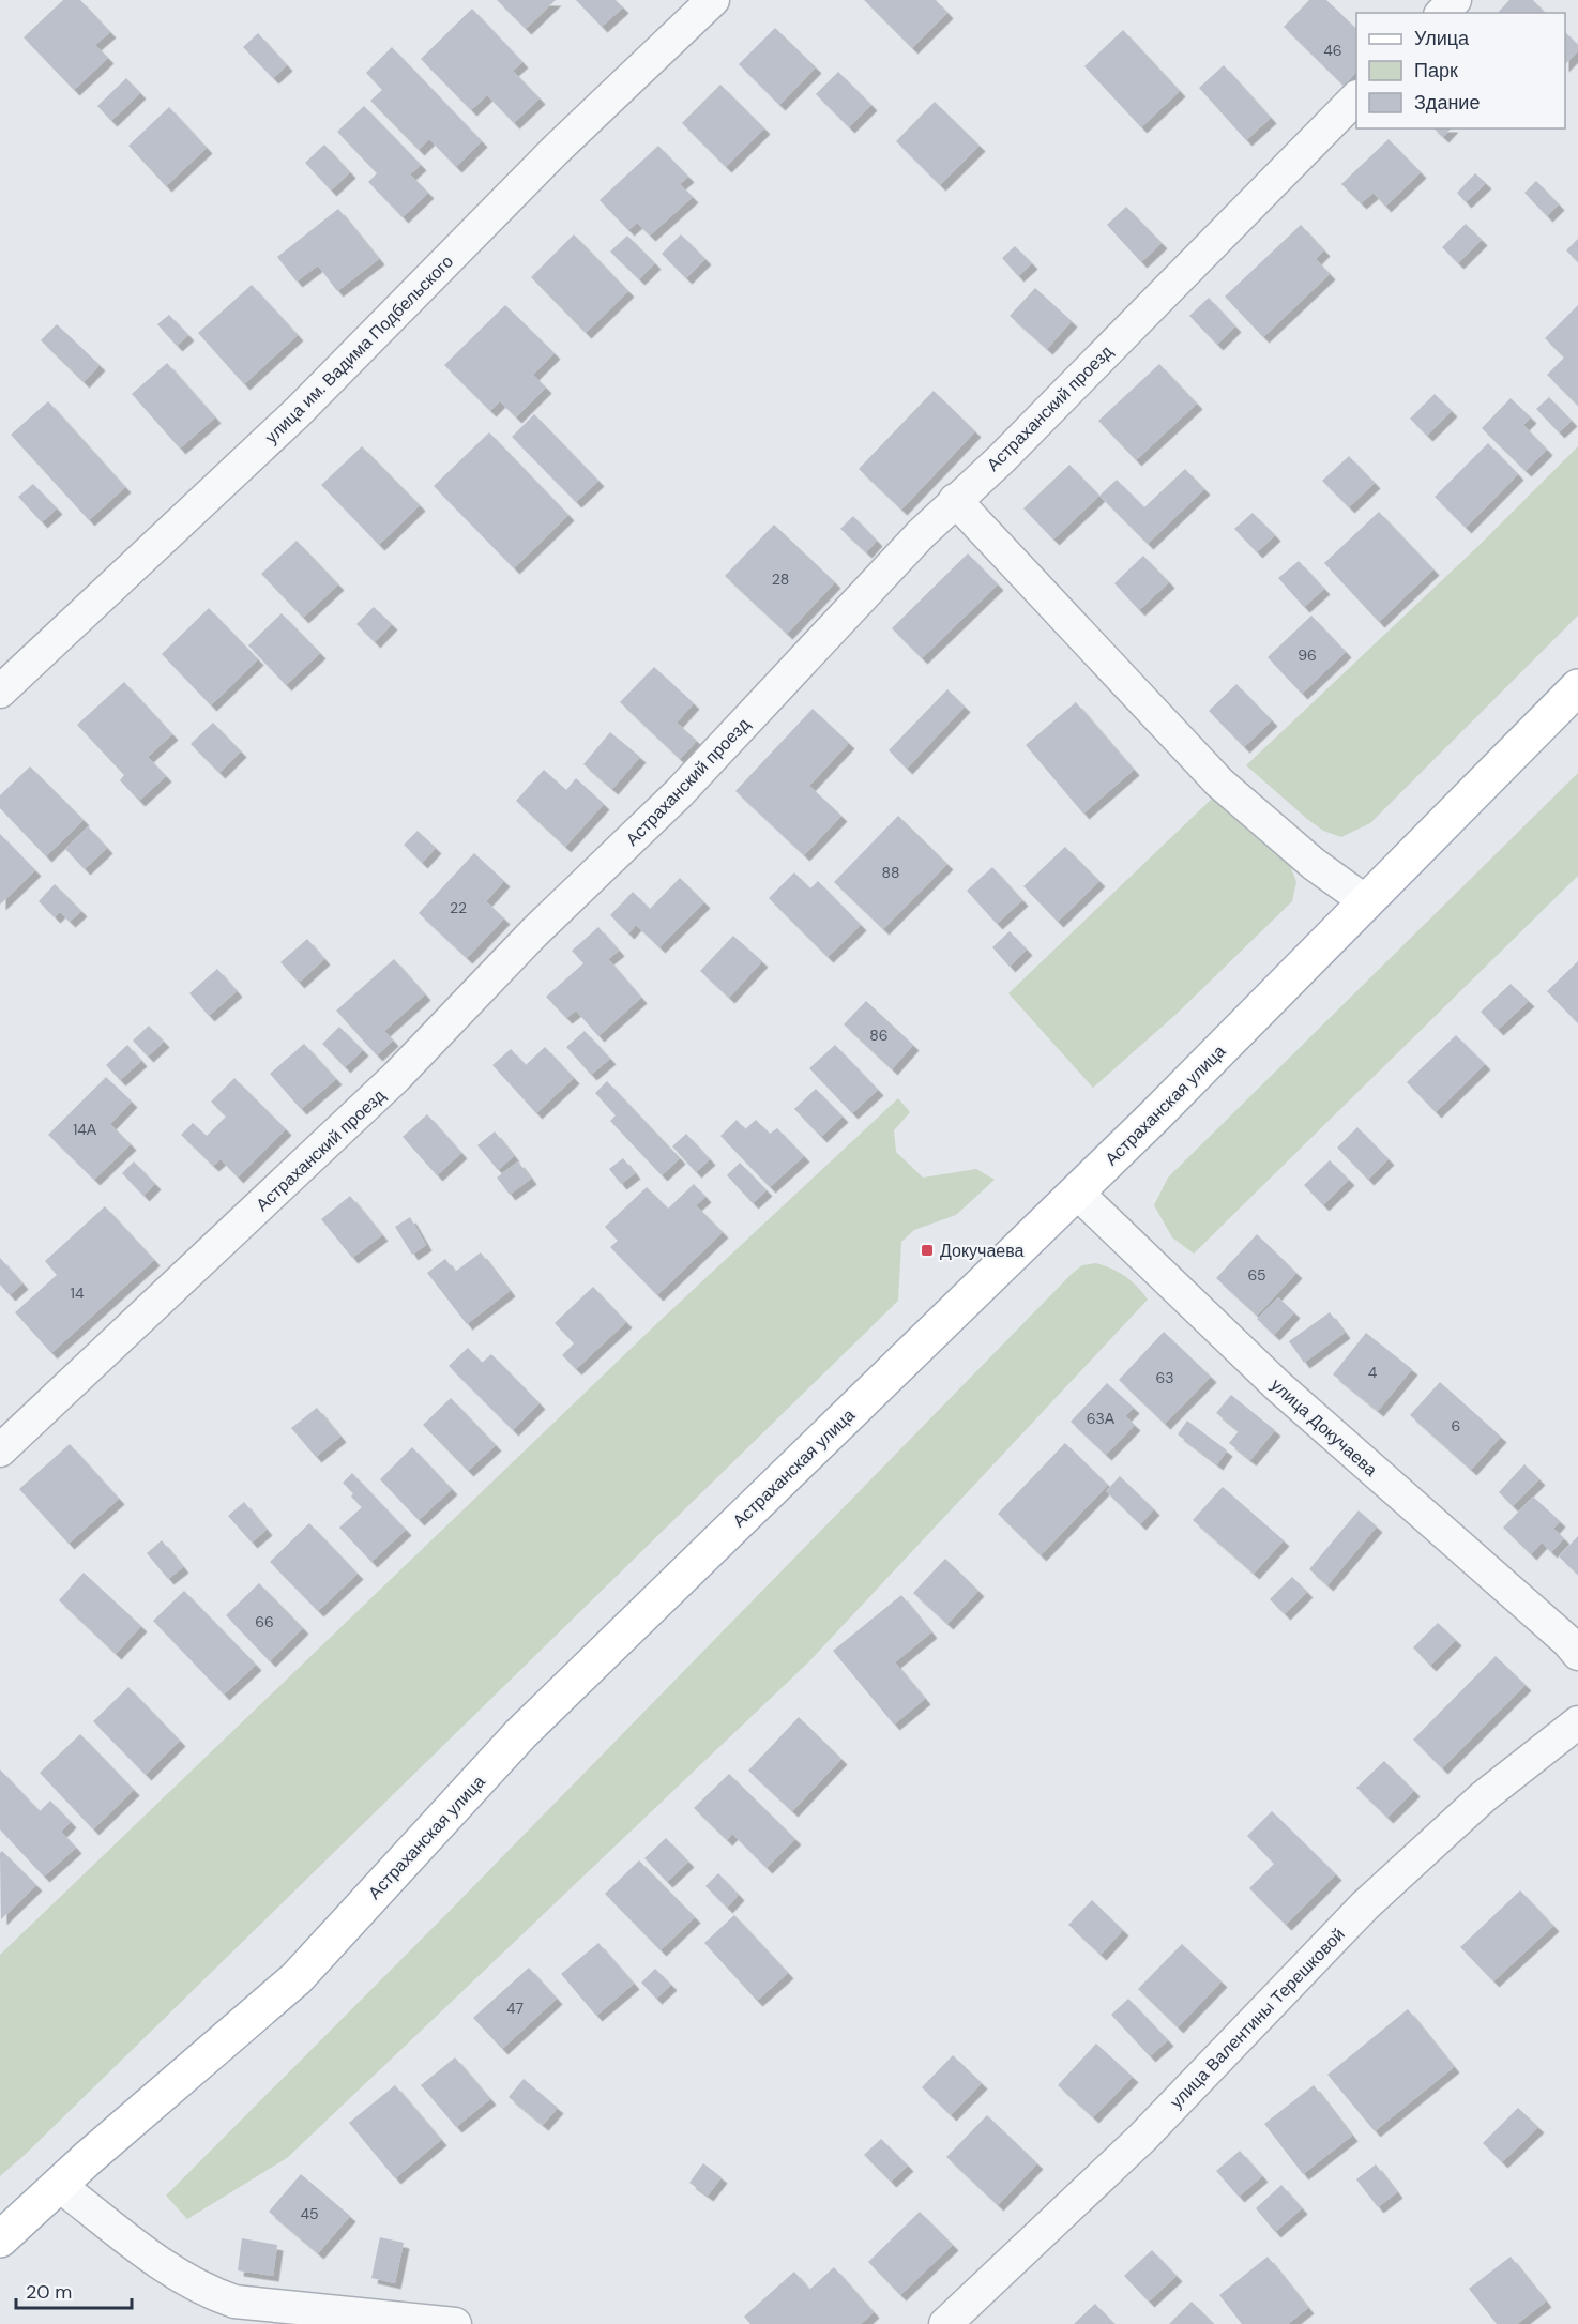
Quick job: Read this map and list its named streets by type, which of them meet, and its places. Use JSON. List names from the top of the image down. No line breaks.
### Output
{"streets":{"main road":["Астраханская улица"],"street":["улица им. Вадима Подбельского","Астраханский проезд","улица Докучаева","улица Валентины Терешковой"]},"crossings":[["Астраханская улица","улица Докучаева"]],"places":{"transit":["Докучаева"]},"house_numbers":["46","28","96","88","22","86","14А","65","14","4","63","63А","6","66","47","45"],"legend":["Улица","Парк","Здание"],"scale_bar":"20 m"}
